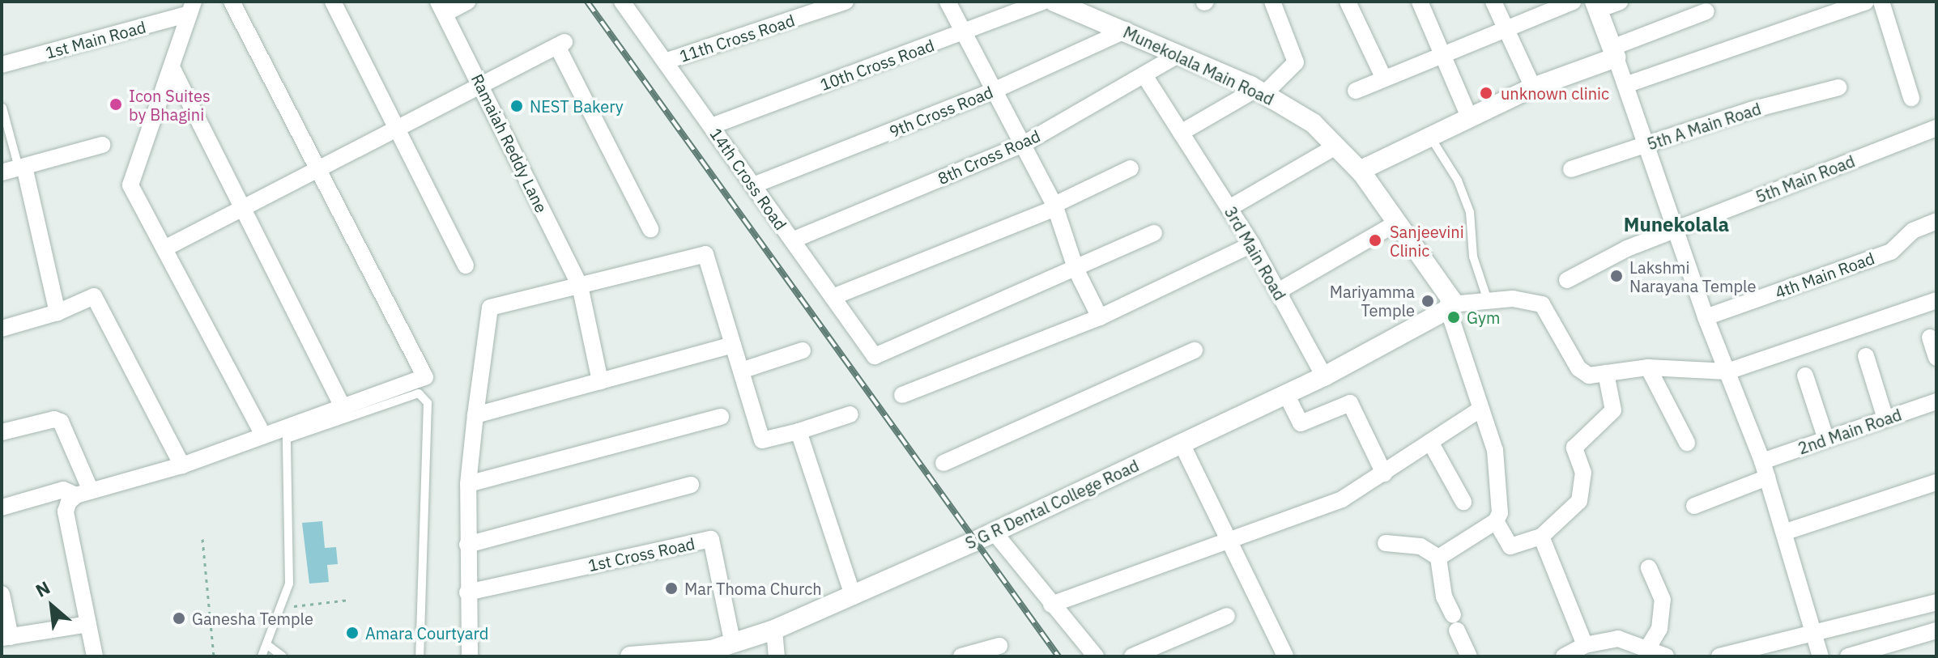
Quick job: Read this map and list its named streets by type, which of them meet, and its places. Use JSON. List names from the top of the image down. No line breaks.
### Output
{"streets":{"street":["11th Cross Road","1st Main Road","10th Cross Road","Munekolala Main Road","9th Cross Road","5th A Main Road","Ramaiah Reddy Lane","8th Cross Road","14th Cross Road","5th Main Road","3rd Main Road","4th Main Road","2nd Main Road","S G R Dental College Road","1st Cross Road"]},"crossings":[["11th Cross Road","14th Cross Road"],["10th Cross Road","14th Cross Road"],["Munekolala Main Road","9th Cross Road"],["Munekolala Main Road","8th Cross Road"],["Munekolala Main Road","S G R Dental College Road"],["9th Cross Road","14th Cross Road"],["8th Cross Road","14th Cross Road"],["8th Cross Road","3rd Main Road"],["3rd Main Road","S G R Dental College Road"],["S G R Dental College Road","1st Cross Road"]],"districts":["Munekolala"],"places":["unknown clinic","Icon Suites by Bhagini","NEST Bakery","Sanjeevini Clinic","Lakshmi Narayana Temple","Mariyamma Temple","Gym","Mar Thoma Church","Ganesha Temple","Amara Courtyard"],"north":"top left"}
